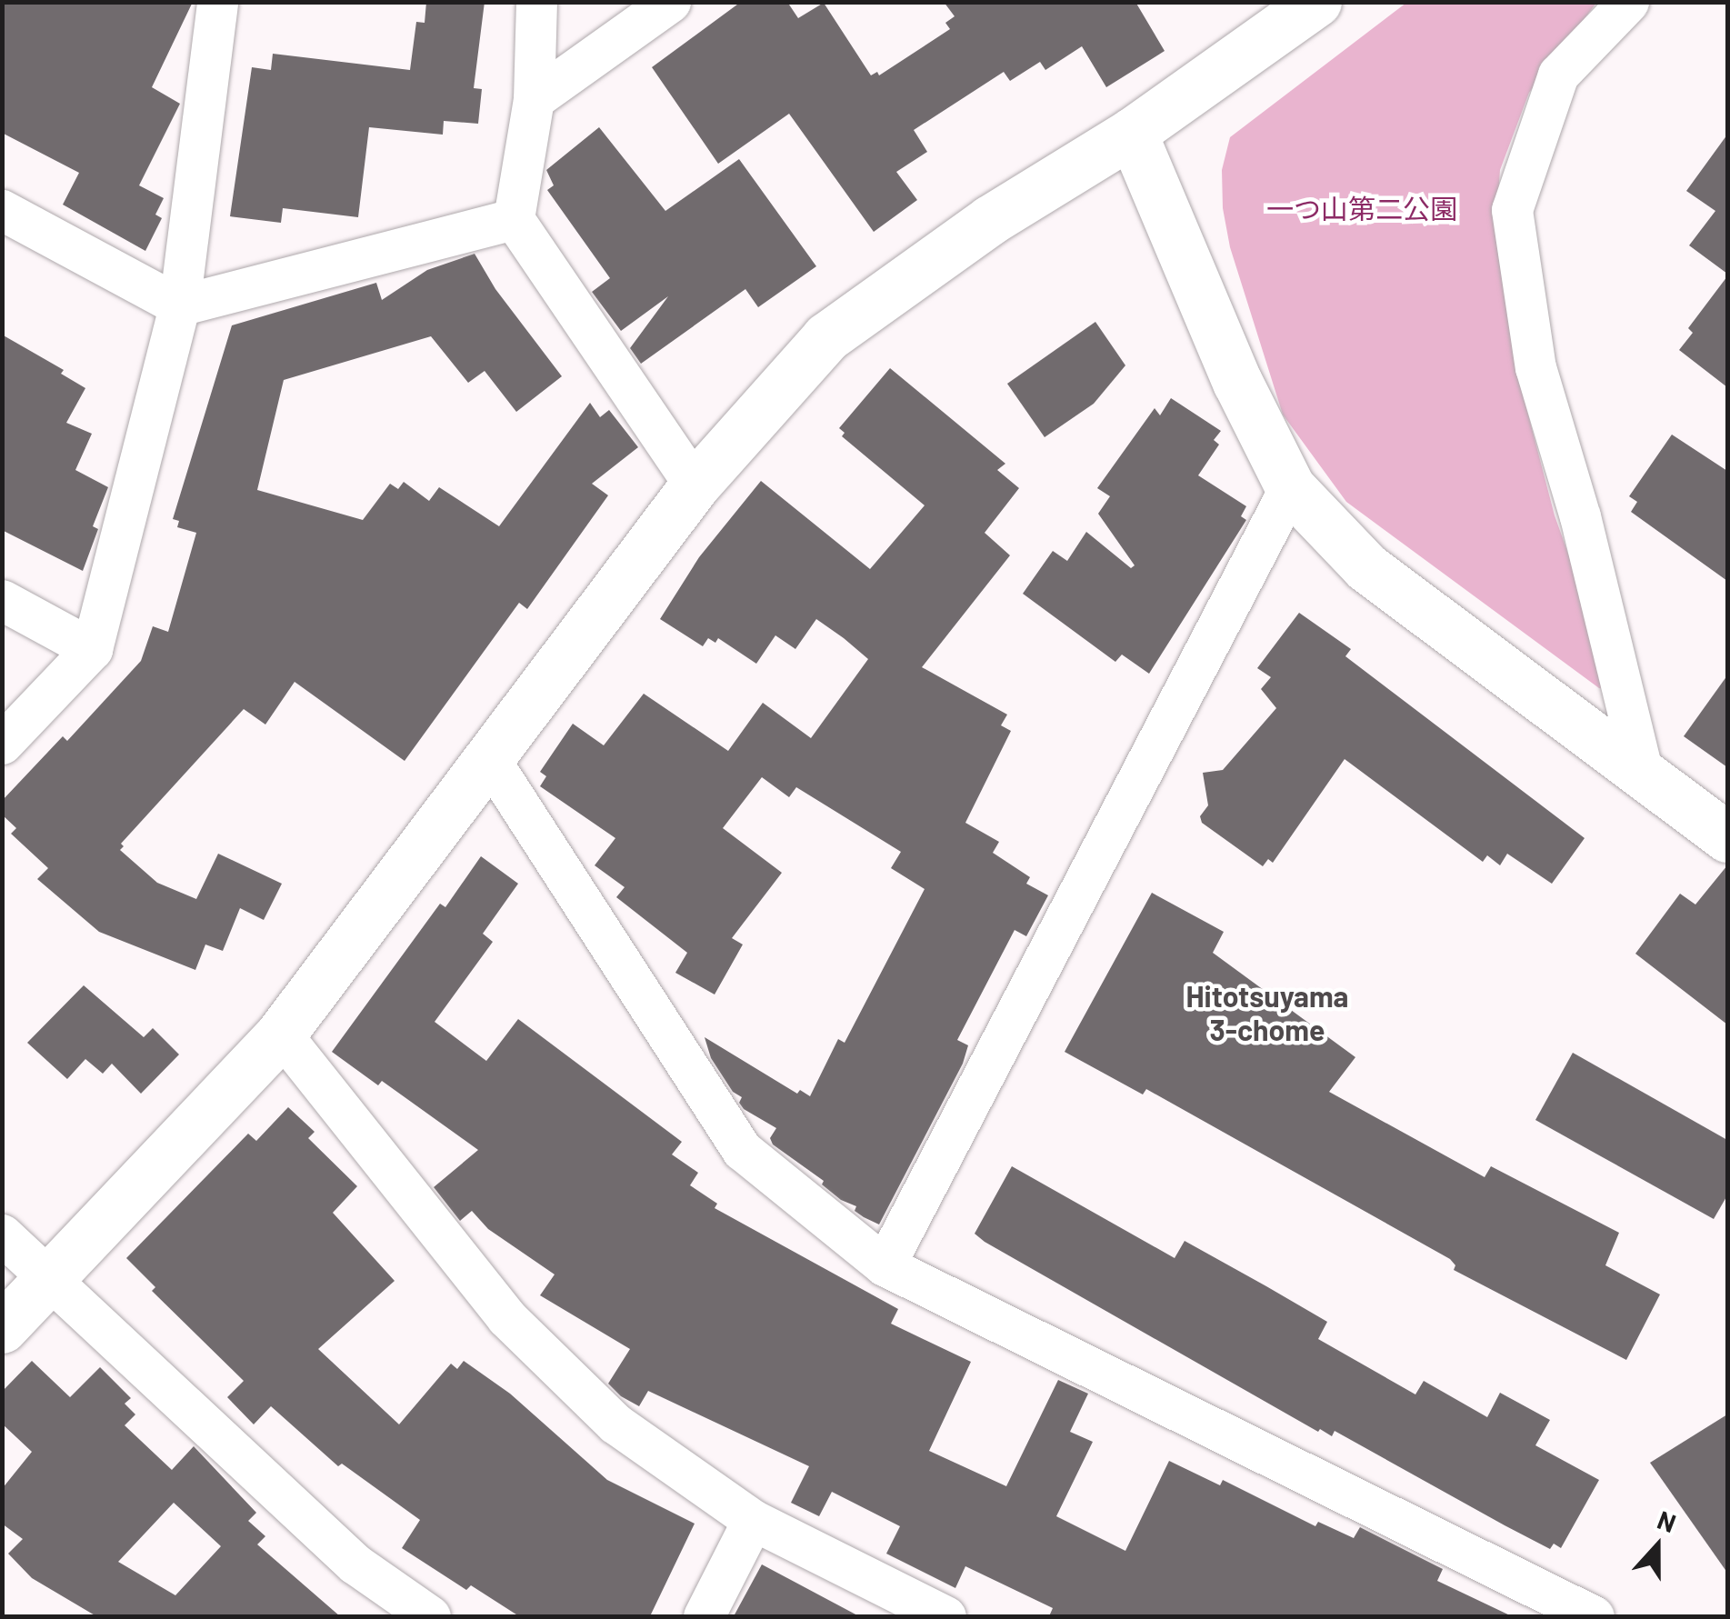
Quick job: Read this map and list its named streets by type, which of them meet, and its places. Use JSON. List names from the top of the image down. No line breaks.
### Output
{"districts":["Hitotsuyama 3-chome"],"parks":["一つ山第二公園"],"north":"top"}
